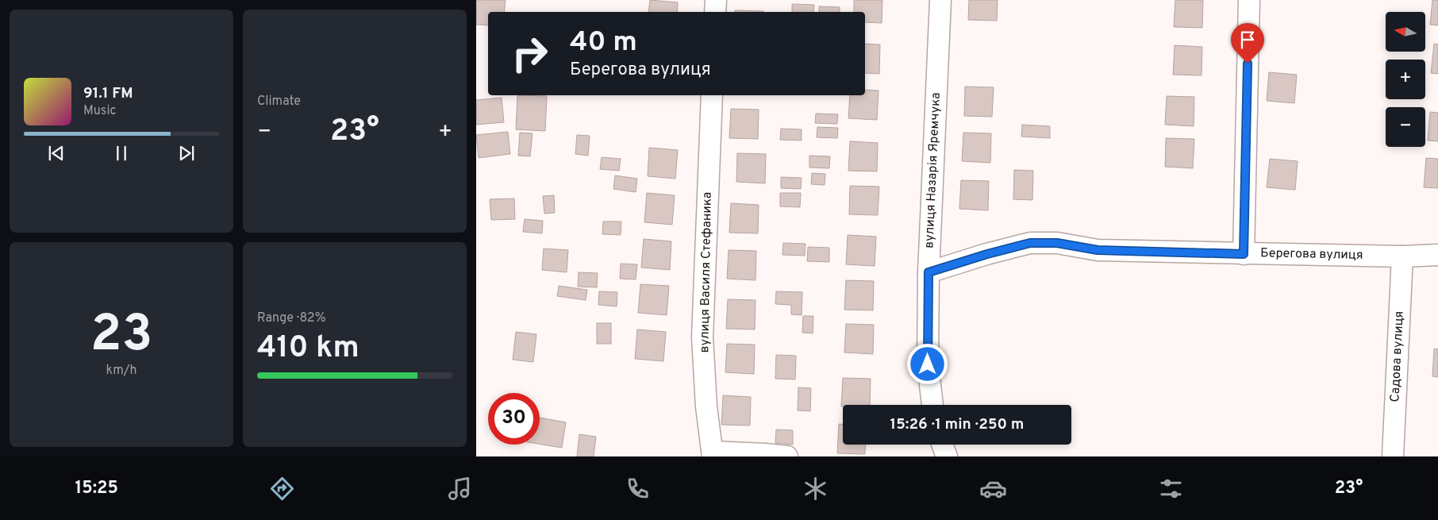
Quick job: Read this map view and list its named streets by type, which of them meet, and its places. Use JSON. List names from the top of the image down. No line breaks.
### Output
{"streets":{"street":["вулиця Назарія Яремчука","Берегова вулиця","вулиця Василя Стефаника","Садова вулиця"]},"crossings":[["вулиця Назарія Яремчука","Берегова вулиця"],["Берегова вулиця","Садова вулиця"]],"north":"left","page":{"tile":["Climate",["23","km/h"],["Range · 82%","410 km"]],"map_buttons":["+","−"],"turn":["40 m","Берегова вулиця"],"song":["91.1 FM","Music"],"heat":["−","23°","+"],"limit":"30","trip":"15:26 · 1 min · 250 m","tabs":["15:25","23°"]}}
